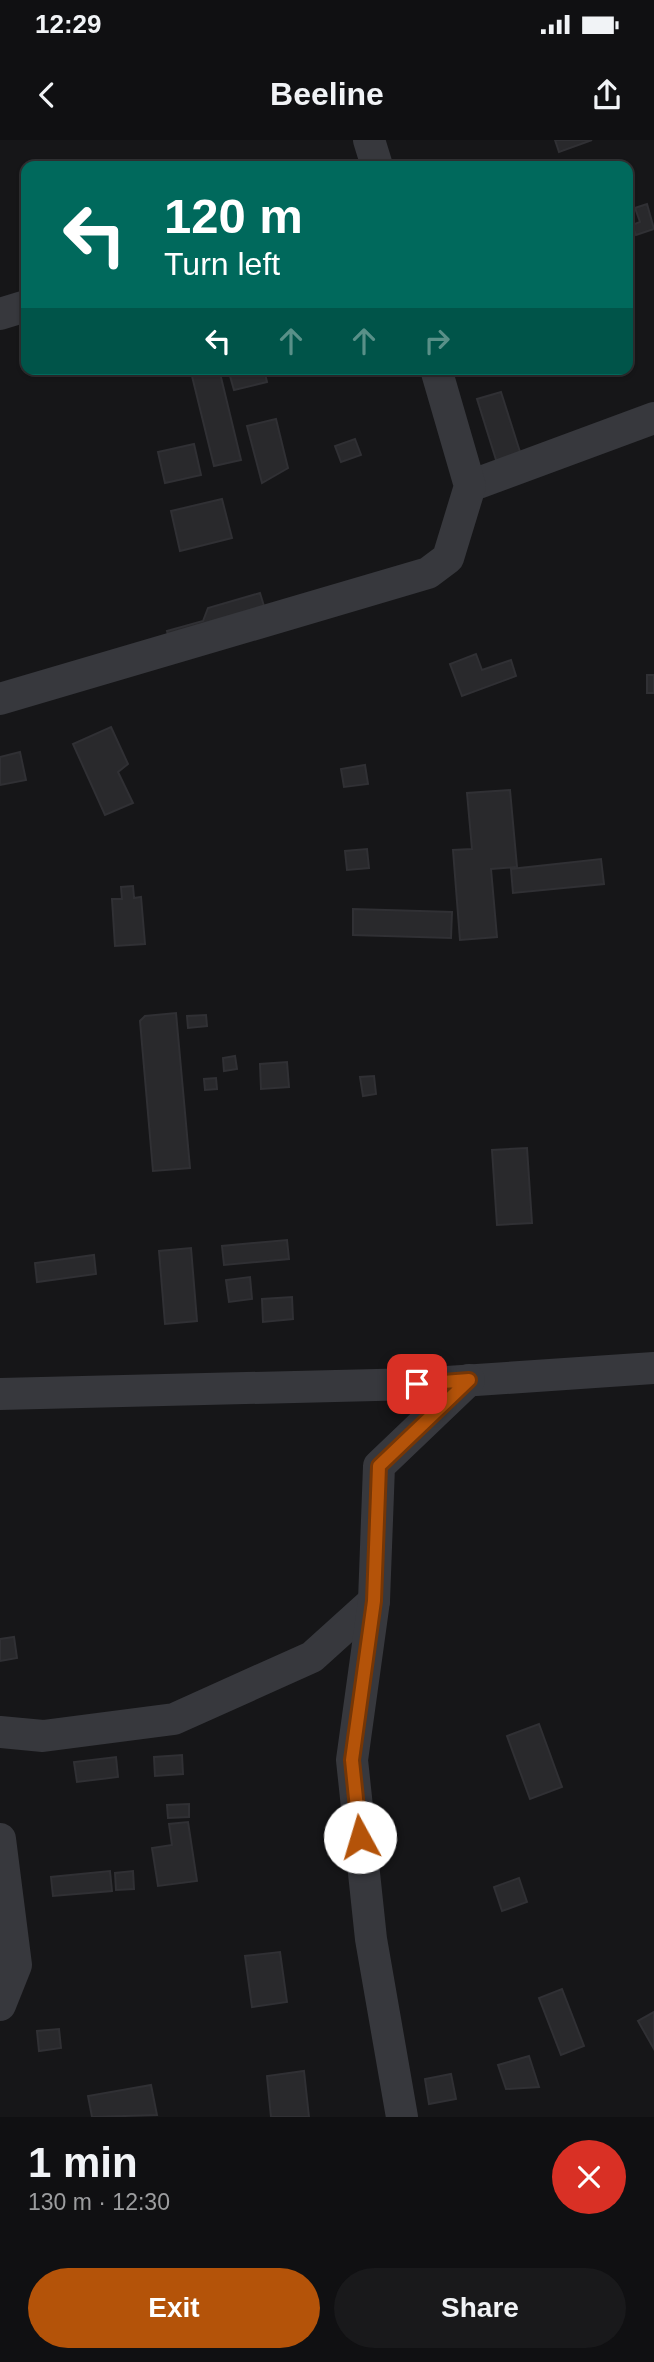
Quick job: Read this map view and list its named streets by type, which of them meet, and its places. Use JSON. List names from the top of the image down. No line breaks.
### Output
{"page":{"status":"12:29","header":"Beeline","turn":["120 m","Turn left"],"heading":["1 min","130 m · 12:30"],"buttons":["Exit","Share"]}}
